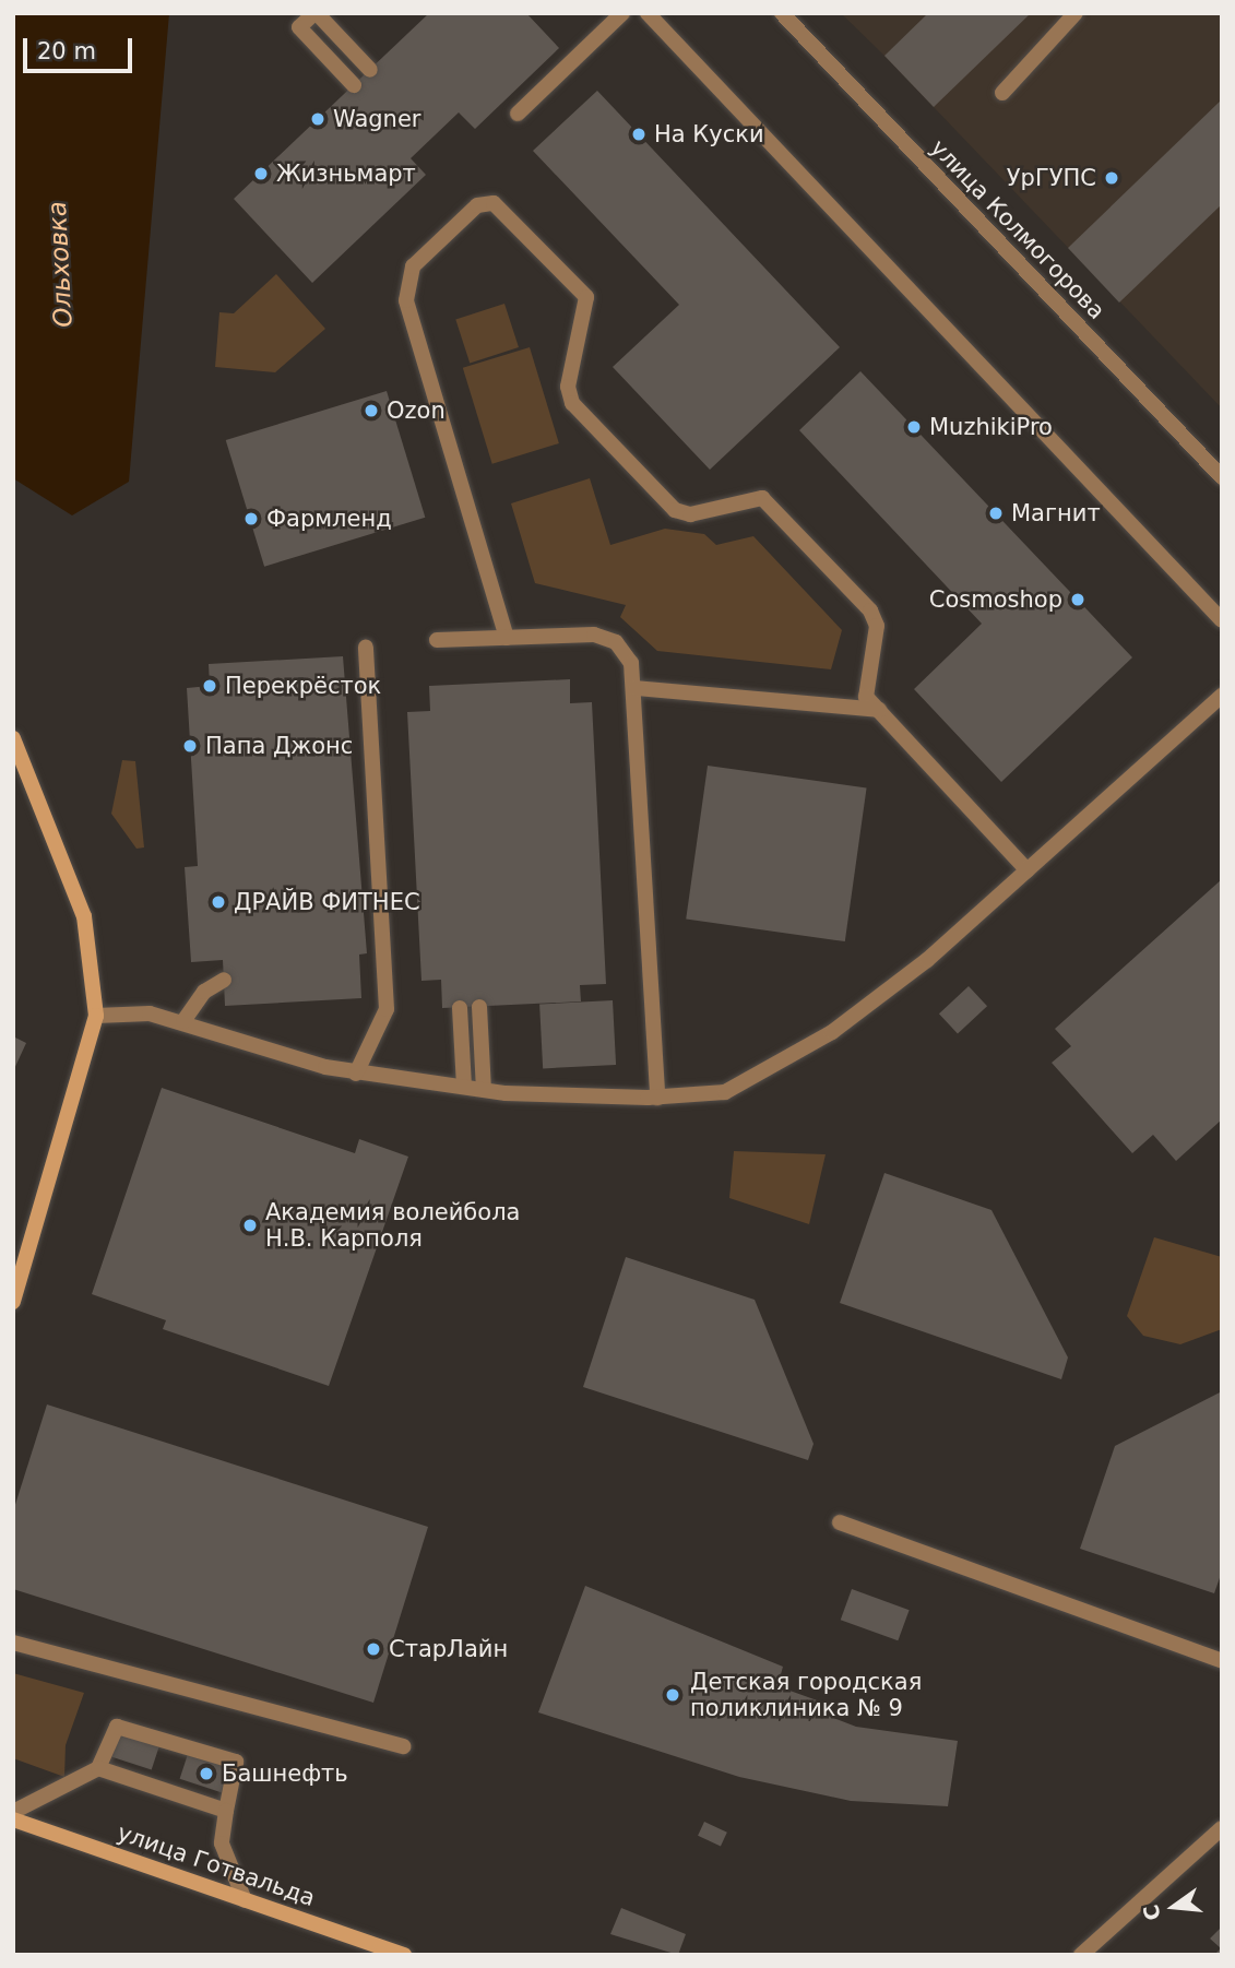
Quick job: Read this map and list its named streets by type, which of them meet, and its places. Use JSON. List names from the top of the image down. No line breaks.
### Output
{"streets":{"street":["улица Колмогорова","улица Готвальда"]},"water":["Ольховка"],"places":["Wagner","На Куски","Жизньмарт","УрГУПС","Ozon","MuzhikiPro","Магнит","Фармленд","Cosmoshop","Перекрёсток","Папа Джонс","ДРАЙВ ФИТНЕС","Академия волейбола Н.В. Карполя","СтарЛайн","Детская городская поликлиника № 9","Башнефть"],"scale_bar":"20 m","north":"left"}
